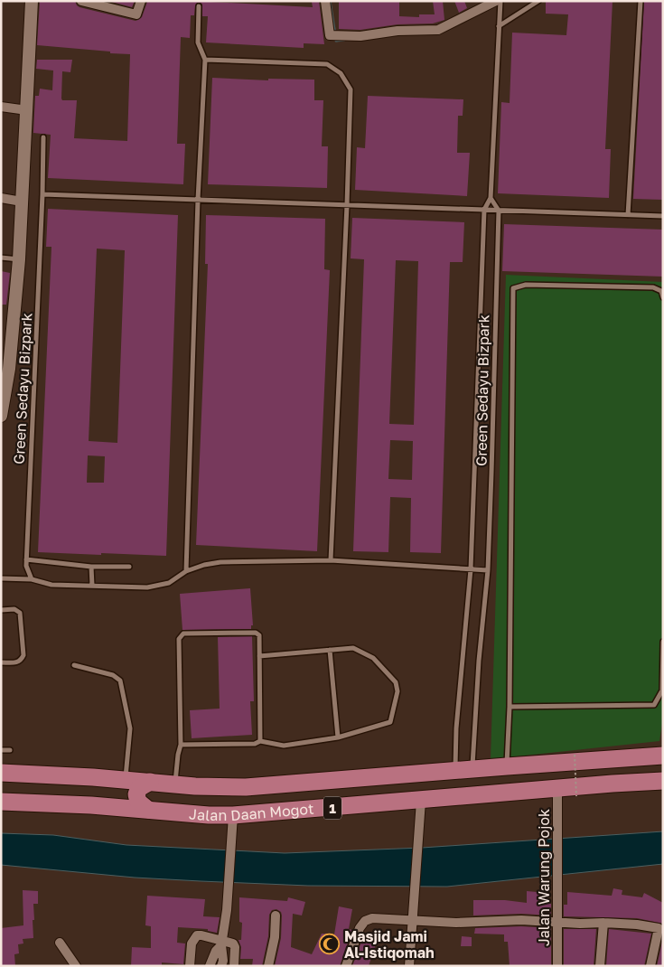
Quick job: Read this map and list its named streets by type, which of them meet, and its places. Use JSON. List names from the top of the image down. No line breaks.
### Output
{"streets":{"highway":["1","Jalan Daan Mogot"],"street":["Jalan Warung Pojok"],"lane":["Green Sedayu Bizpark"]},"crossings":[["Green Sedayu Bizpark","Jalan Daan Mogot"],["Jalan Daan Mogot","Jalan Warung Pojok"]],"places":{"mosque":["Masjid Jami Al-Istiqomah"]}}
